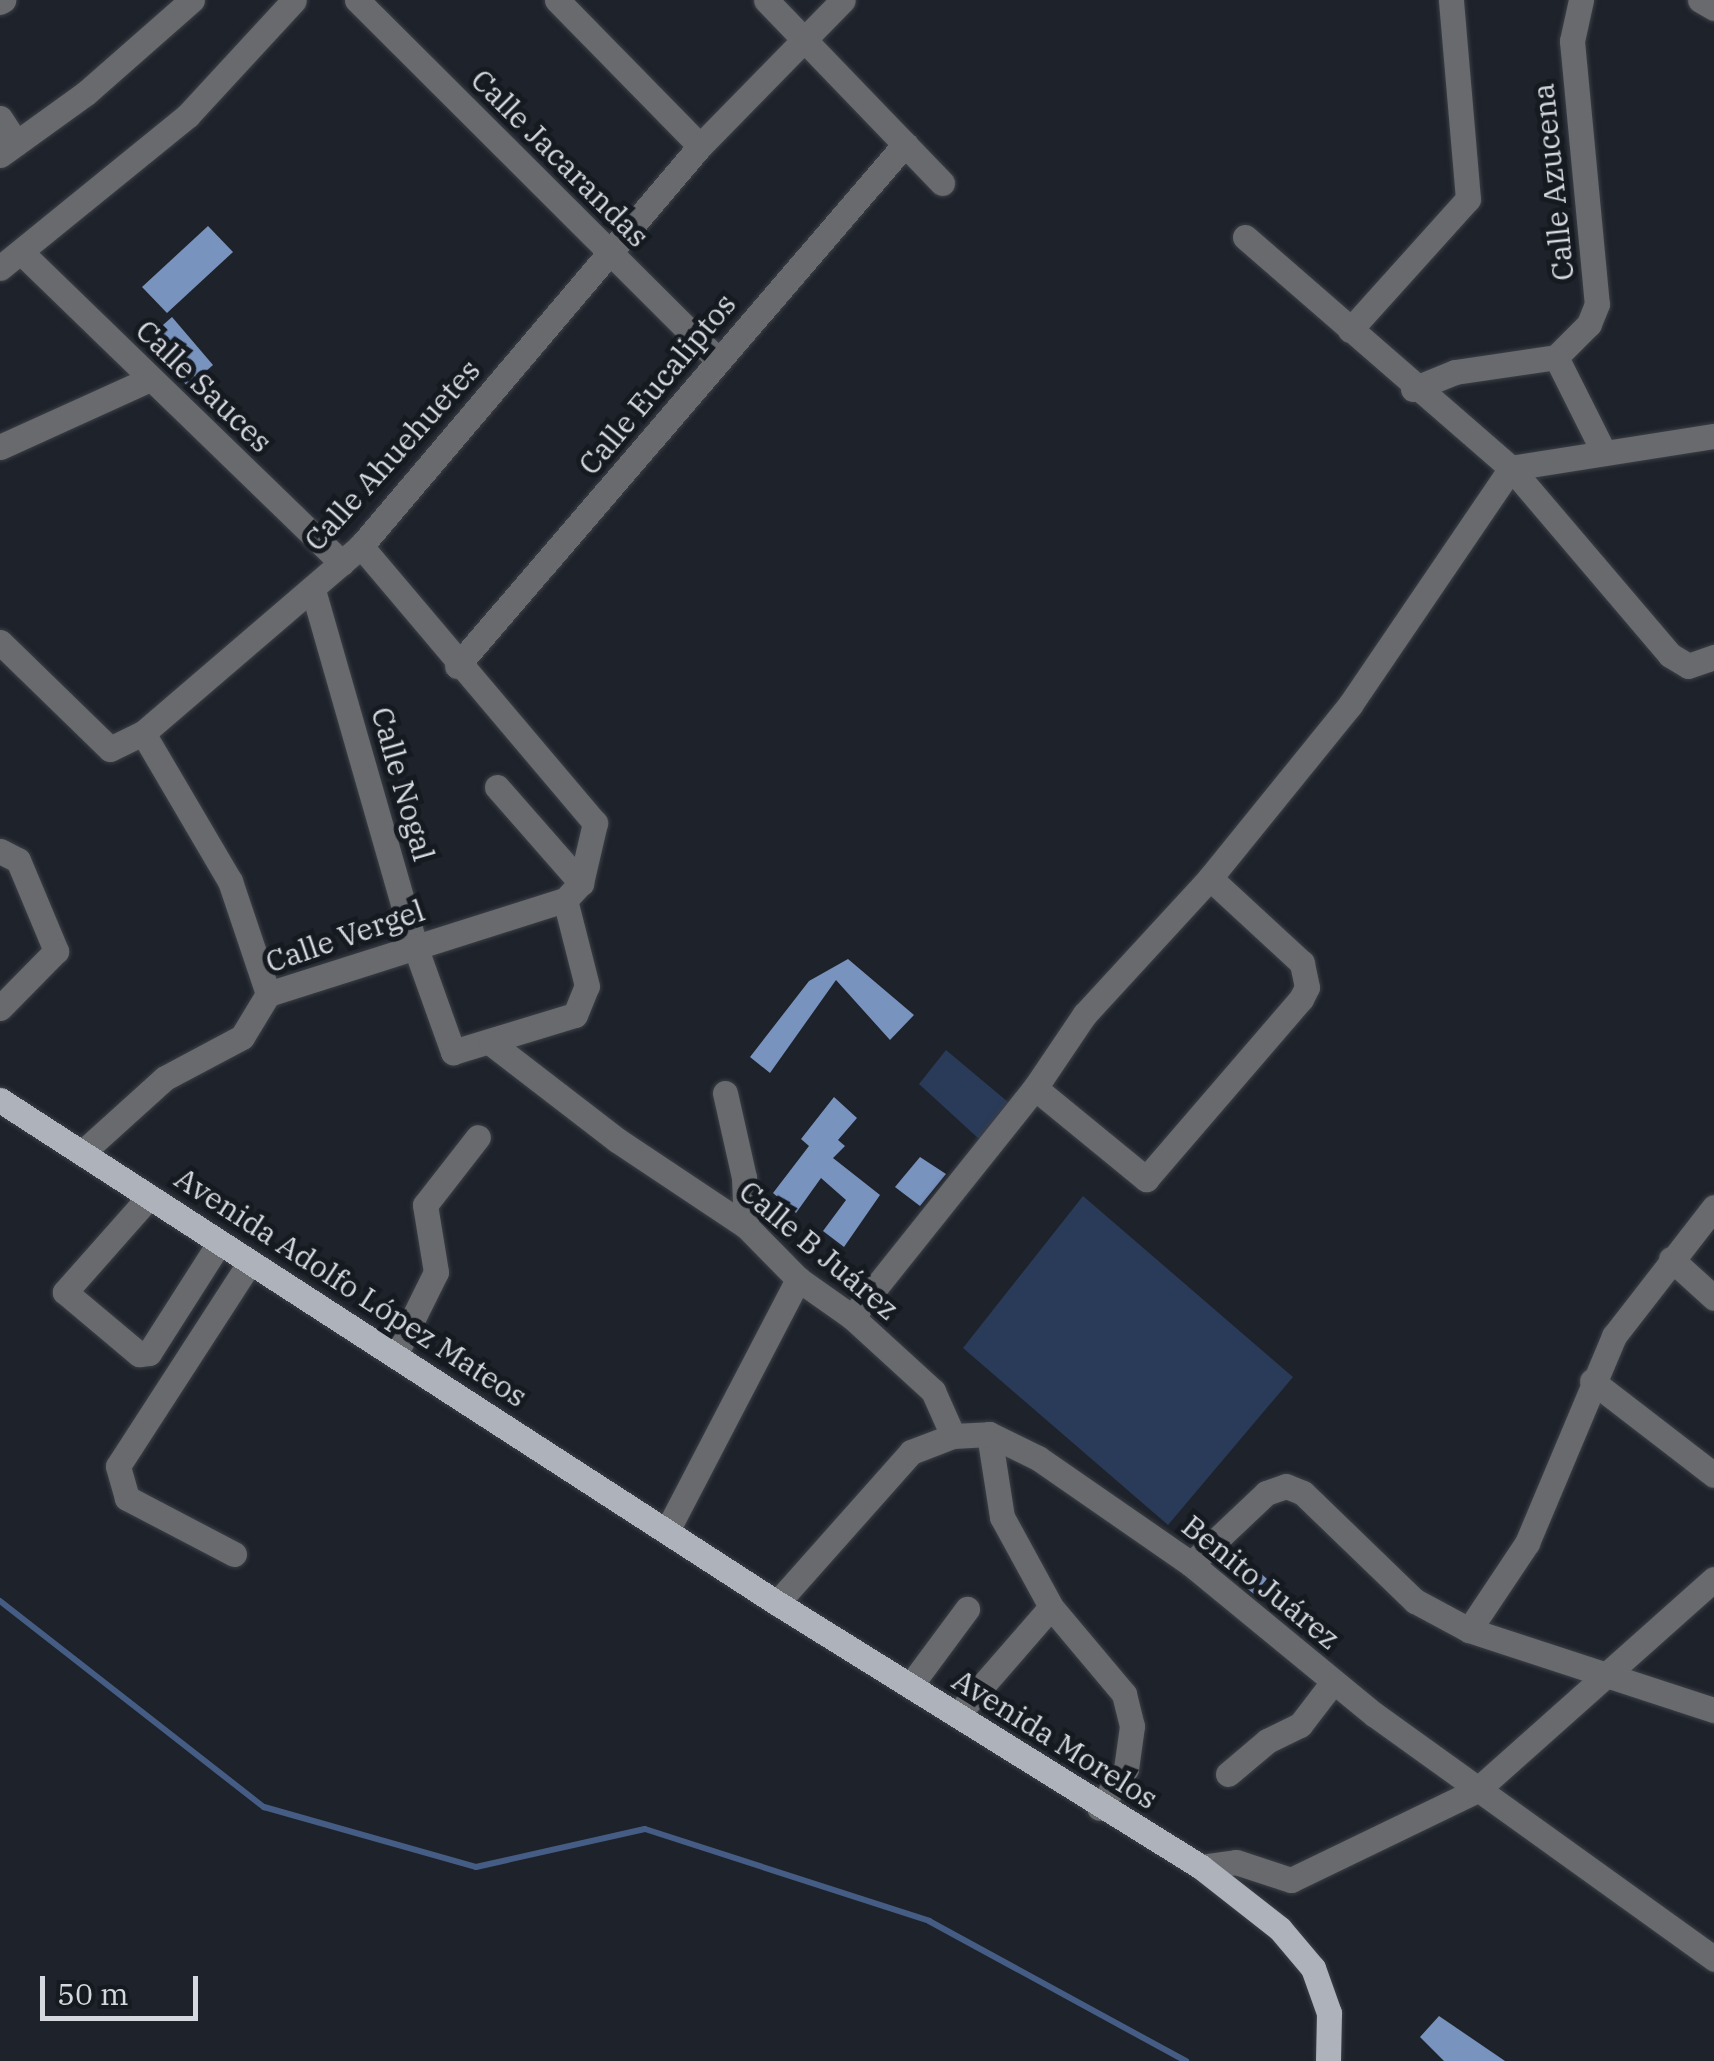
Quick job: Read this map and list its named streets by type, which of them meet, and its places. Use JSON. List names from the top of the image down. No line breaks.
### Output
{"streets":{"main road":["Avenida Adolfo López Mateos","Avenida Morelos"],"street":["Calle Jacarandas","Calle Azucena","Calle Eucaliptos","Calle Sauces","Calle Ahuehuetes","Calle Nogal","Calle Vergel","Calle B Juárez","Benito Juárez"]},"crossings":[["Calle Jacarandas","Calle Eucaliptos"],["Calle Jacarandas","Calle Ahuehuetes"],["Calle Eucaliptos","Calle Sauces"],["Calle Sauces","Calle Ahuehuetes"],["Calle Sauces","Calle Vergel"],["Calle Ahuehuetes","Calle Nogal"],["Calle Nogal","Calle Vergel"],["Calle Nogal","Calle B Juárez"],["Calle Vergel","Avenida Adolfo López Mateos"],["Calle B Juárez","Benito Juárez"],["Avenida Adolfo López Mateos","Avenida Morelos"],["Benito Juárez","Avenida Morelos"]],"scale_bar":"50 m"}
